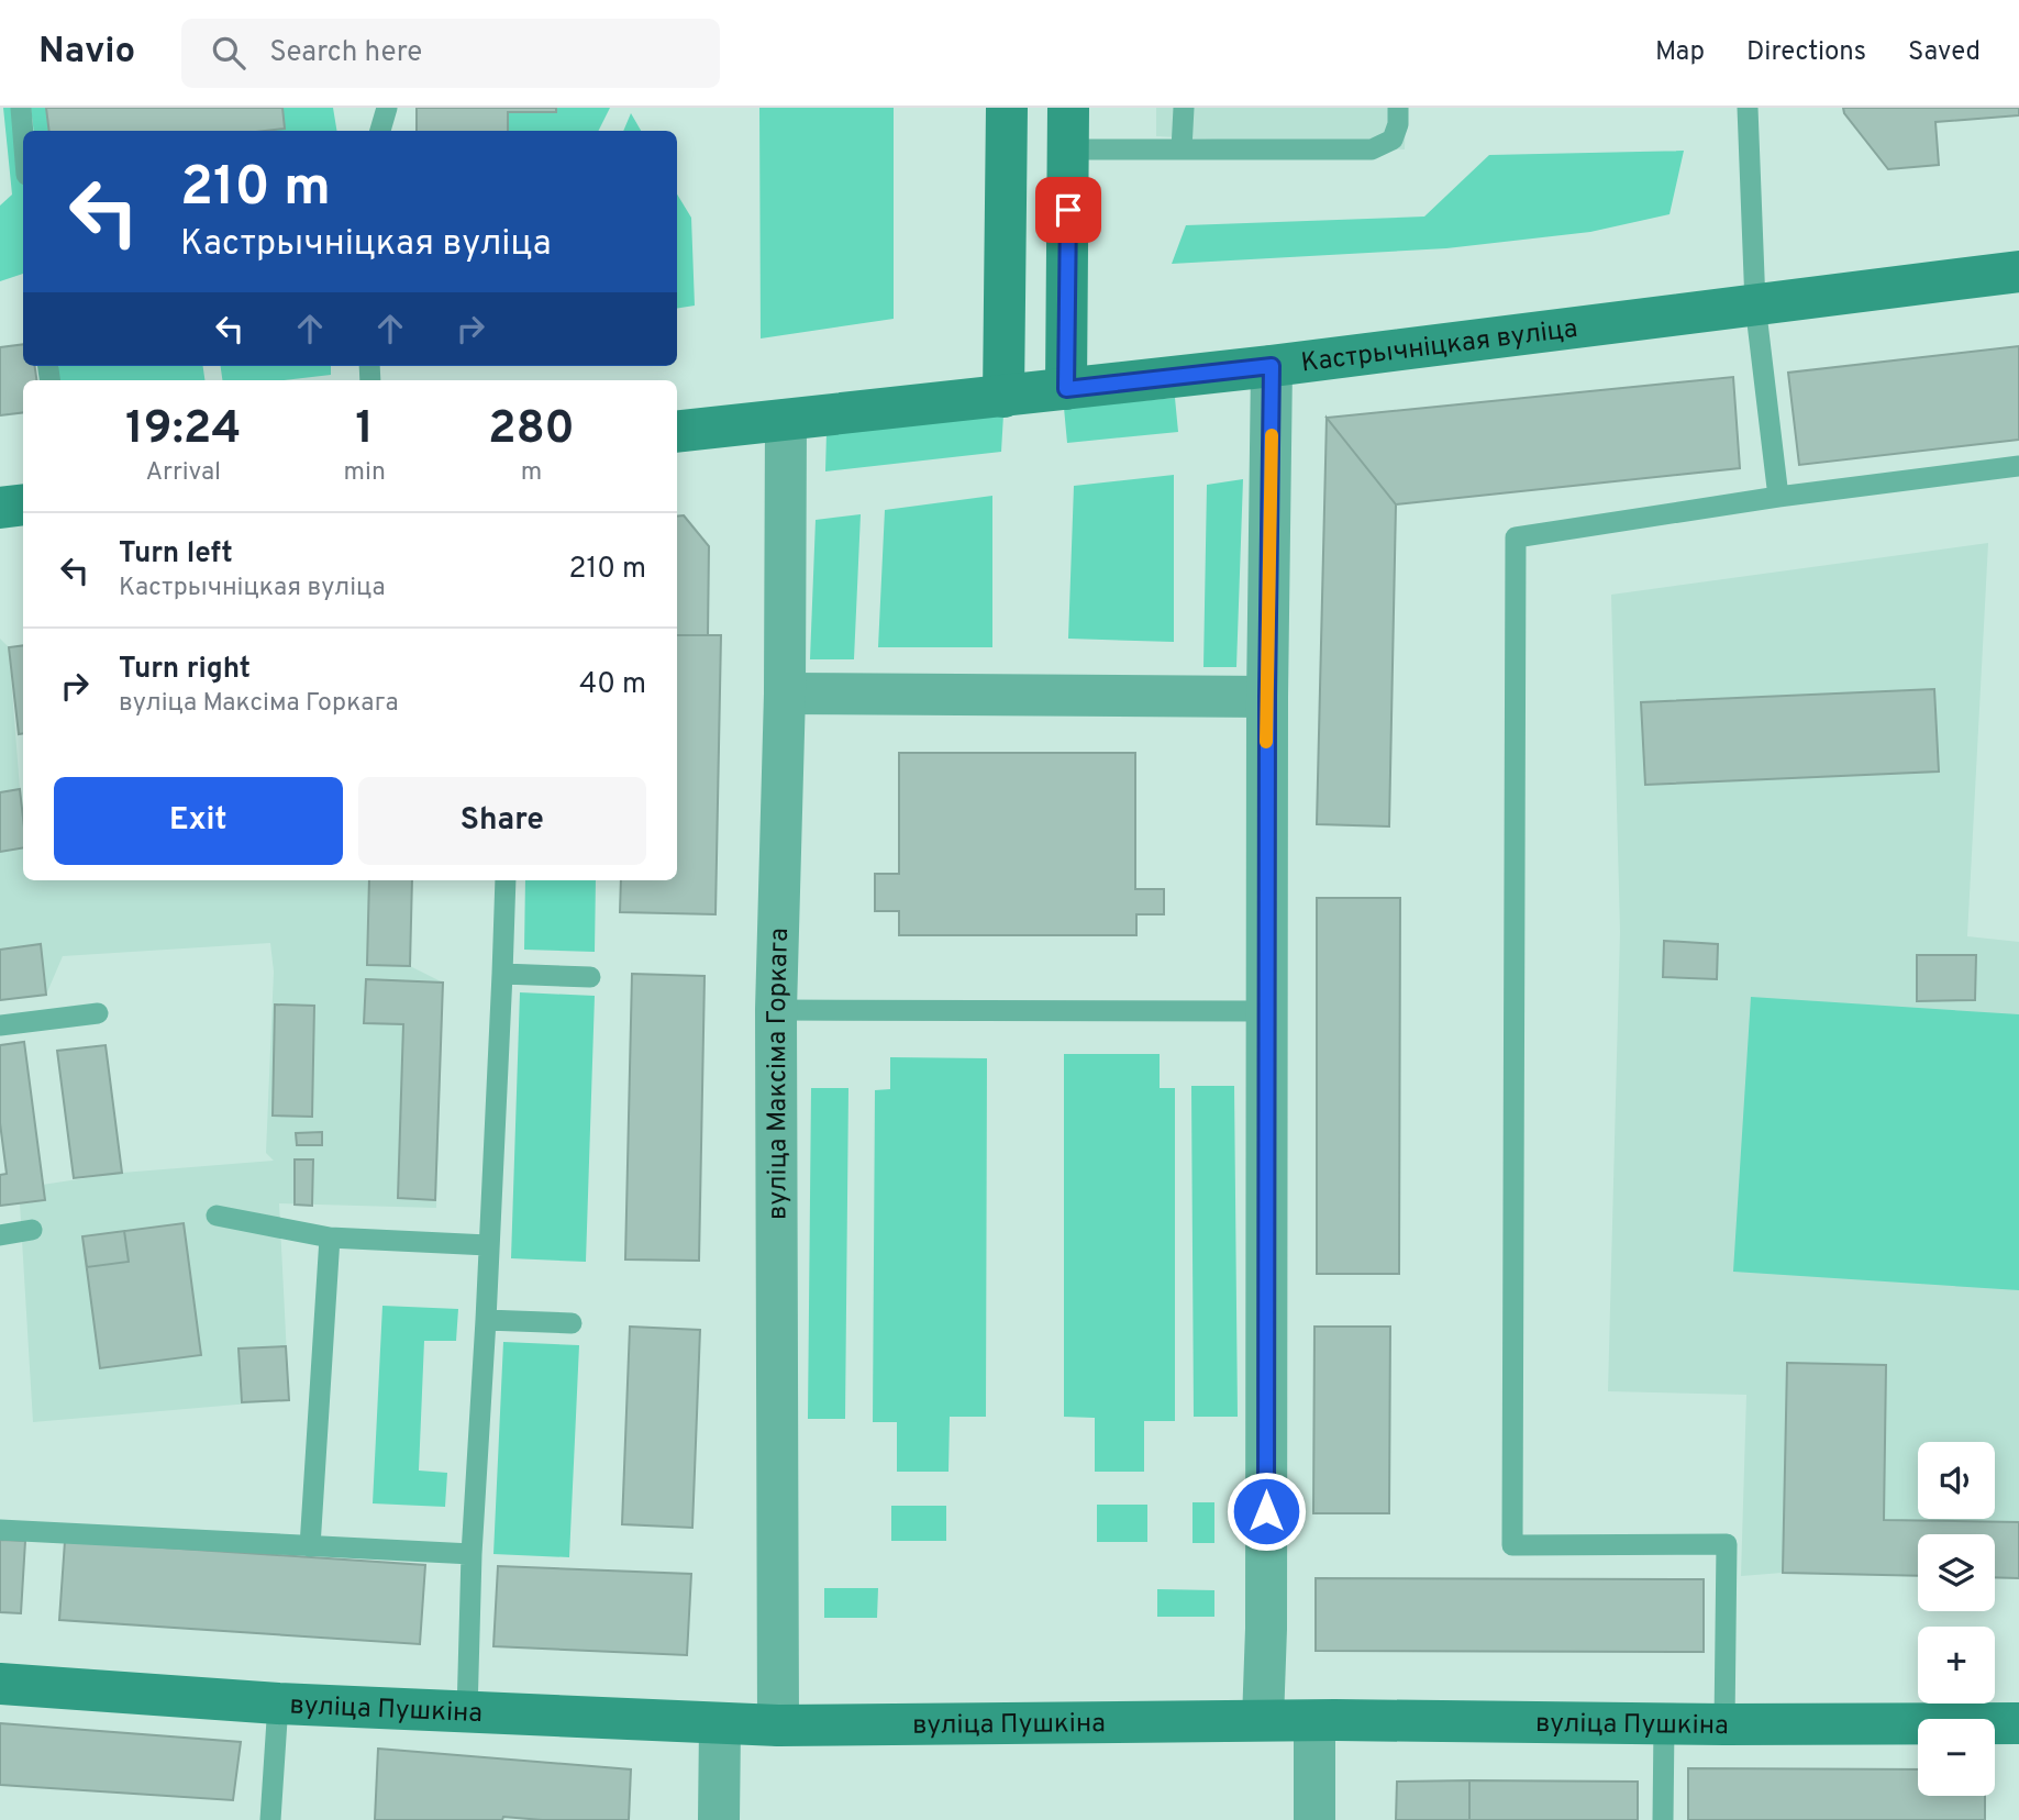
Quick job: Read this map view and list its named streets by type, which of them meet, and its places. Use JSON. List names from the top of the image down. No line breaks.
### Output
{"streets":{"main road":["Кастрычніцкая вуліца","вуліца Пушкіна"],"street":["вуліца Максіма Горкага"]},"crossings":[["Кастрычніцкая вуліца","вуліца Максіма Горкага"],["вуліца Максіма Горкага","вуліца Пушкіна"]],"page":{"header":"Navio","search":"Search here","nav":["Map","Directions","Saved"],"turn":["210 m","Кастрычніцкая вуліца"],"eta":["19:24","Arrival","1","min","280","m"],"list":[{"name":"Turn left","note":"Кастрычніцкая вуліца","value":"210 m"},{"name":"Turn right","note":"вуліца Максіма Горкага","value":"40 m"}],"buttons":["Exit","Share"],"map_buttons":["+","−"]}}
